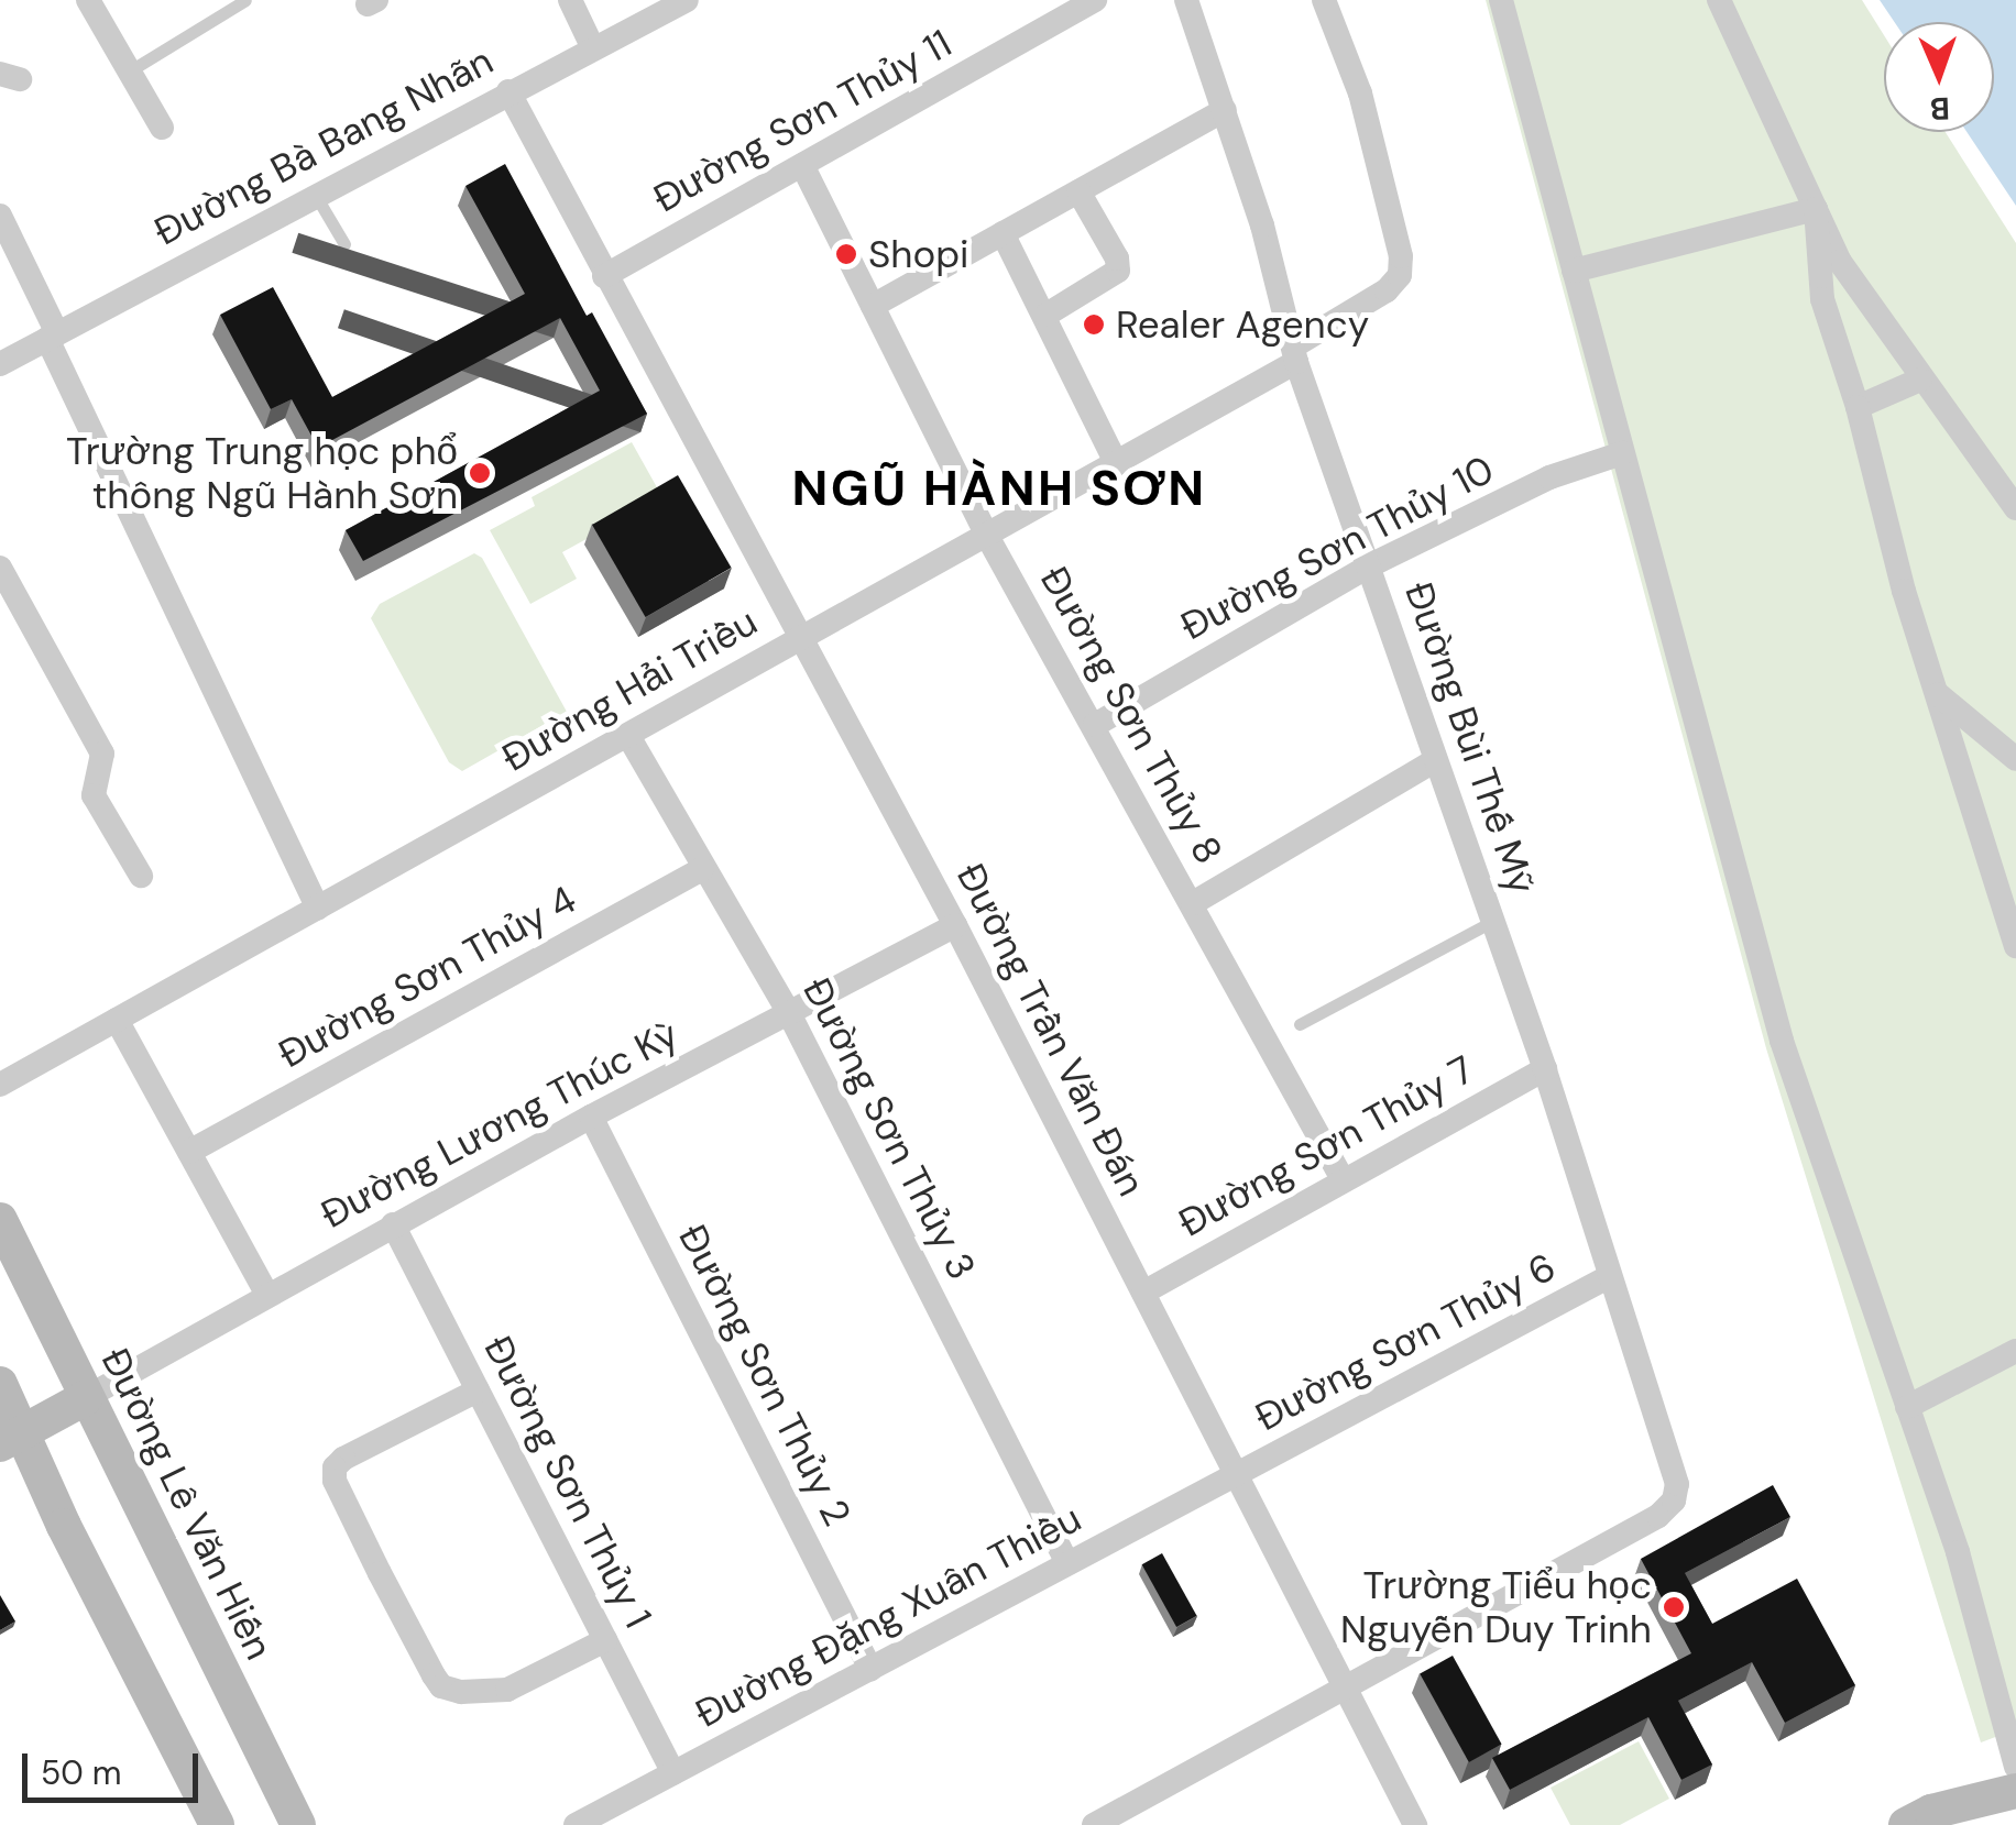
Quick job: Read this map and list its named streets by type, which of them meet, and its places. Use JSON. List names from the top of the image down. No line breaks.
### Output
{"streets":{"main road":["Đường Lê Văn Hiến"],"street":["Đường Sơn Thủy 11","Đường Bà Bang Nhãn","Đường Sơn Thủy 10","Đường Hải Triều","Đường Sơn Thủy 8","Đường Bùi Thế Mỹ","Đường Sơn Thủy 4","Đường Trần Văn Đán","Đường Lương Thúc Kỳ","Đường Sơn Thủy 3","Đường Sơn Thủy 7","Đường Sơn Thủy 6","Đường Sơn Thủy 2","Đường Sơn Thủy 1","Đường Đặng Xuân Thiều"]},"crossings":[["Đường Sơn Thủy 11","Đường Sơn Thủy 8"],["Đường Sơn Thủy 11","Đường Trần Văn Đán"],["Đường Bà Bang Nhãn","Đường Trần Văn Đán"],["Đường Sơn Thủy 10","Đường Sơn Thủy 8"],["Đường Sơn Thủy 10","Đường Bùi Thế Mỹ"],["Đường Hải Triều","Đường Sơn Thủy 8"],["Đường Hải Triều","Đường Bùi Thế Mỹ"],["Đường Hải Triều","Đường Trần Văn Đán"],["Đường Hải Triều","Đường Sơn Thủy 3"],["Đường Sơn Thủy 8","Đường Sơn Thủy 7"],["Đường Bùi Thế Mỹ","Đường Trần Văn Đán"],["Đường Bùi Thế Mỹ","Đường Sơn Thủy 7"],["Đường Bùi Thế Mỹ","Đường Sơn Thủy 6"],["Đường Sơn Thủy 4","Đường Sơn Thủy 3"],["Đường Trần Văn Đán","Đường Lương Thúc Kỳ"],["Đường Trần Văn Đán","Đường Sơn Thủy 7"],["Đường Trần Văn Đán","Đường Sơn Thủy 6"],["Đường Trần Văn Đán","Đường Đặng Xuân Thiều"],["Đường Lương Thúc Kỳ","Đường Sơn Thủy 3"],["Đường Lương Thúc Kỳ","Đường Sơn Thủy 2"],["Đường Lương Thúc Kỳ","Đường Sơn Thủy 1"],["Đường Lương Thúc Kỳ","Đường Lê Văn Hiến"],["Đường Sơn Thủy 3","Đường Đặng Xuân Thiều"],["Đường Sơn Thủy 6","Đường Đặng Xuân Thiều"],["Đường Sơn Thủy 2","Đường Đặng Xuân Thiều"],["Đường Sơn Thủy 1","Đường Đặng Xuân Thiều"]],"districts":["NGŨ HÀNH SƠN"],"places":["Shopi","Realer Agency","Trường Trung học phổ thông Ngũ Hành Sơn","Trường Tiểu học Nguyễn Duy Trinh"],"scale_bar":"50 m","north":"bottom"}
